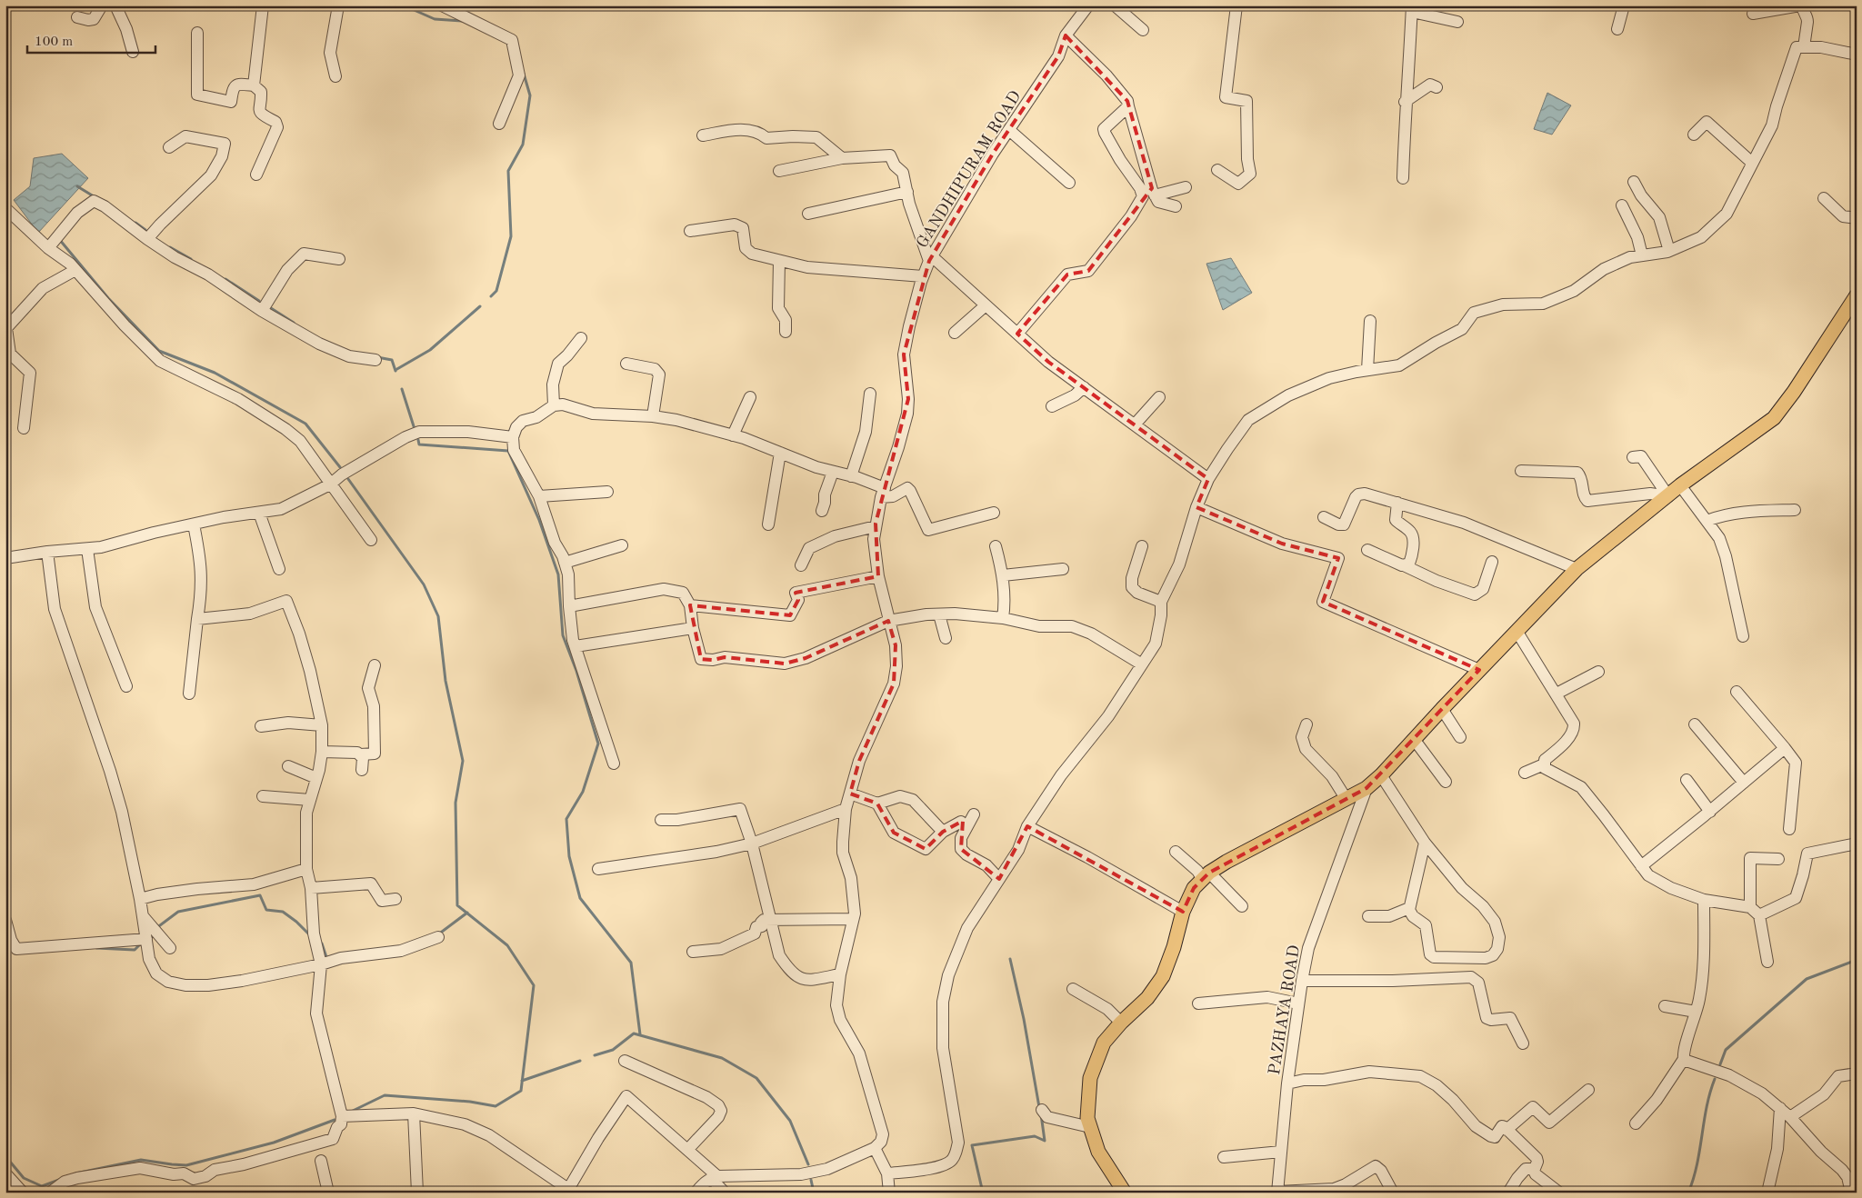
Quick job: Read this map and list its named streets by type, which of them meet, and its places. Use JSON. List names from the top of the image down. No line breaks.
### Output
{"streets":{"street":["GANDHIPURAM ROAD","PAZHAYA ROAD"]},"scale_bar":"100 m"}
